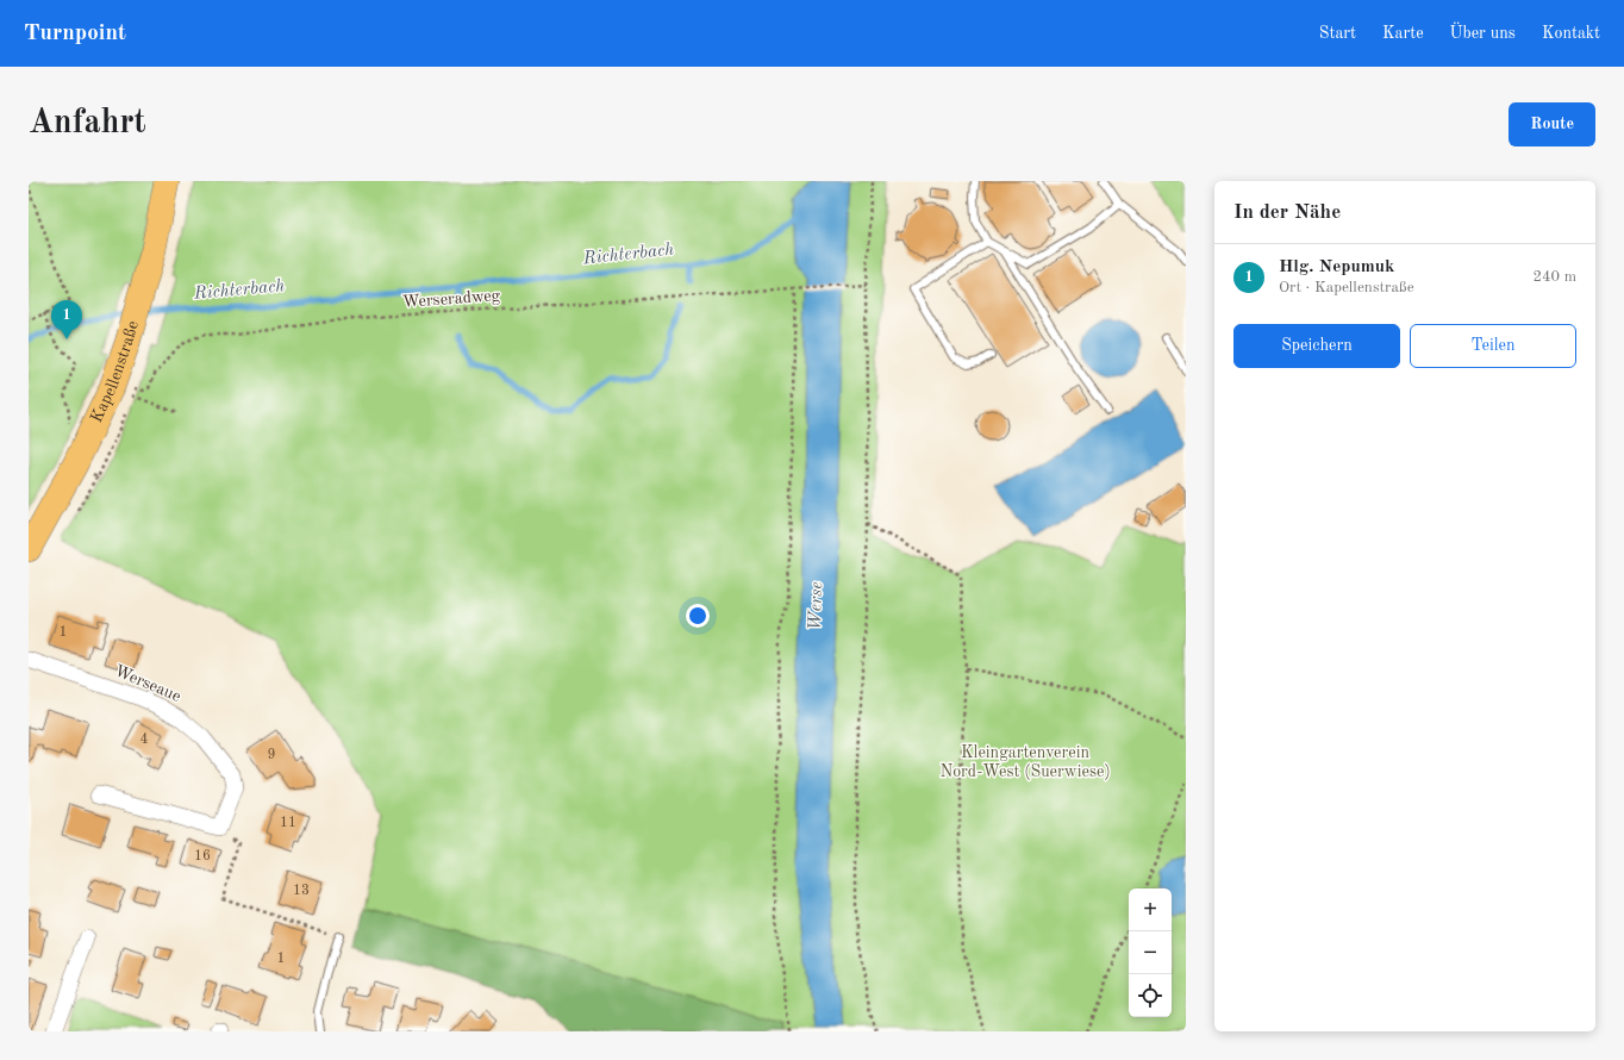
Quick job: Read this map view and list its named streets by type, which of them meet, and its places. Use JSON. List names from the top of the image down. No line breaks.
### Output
{"streets":{"main road":["Kapellenstraße"],"street":["Werseaue"],"path":["Werseradweg"]},"crossings":[["Werseradweg","Kapellenstraße"]],"water":["Richterbach","Werse"],"parks":["Kleingartenverein Nord-West (Suerwiese)"],"house_numbers":["1","4","9","11","16","13","1"],"page":{"header":"Turnpoint","nav":["Start","Karte","Über uns","Kontakt"],"buttons":["Route",["Speichern","Teilen"]],"title":"Anfahrt","heading":"In der Nähe","list":[{"mark":"1","name":"Hlg. Nepumuk","note":"Ort · Kapellenstraße","value":"240 m"}],"pins":"1","map_buttons":["+","−"]}}
